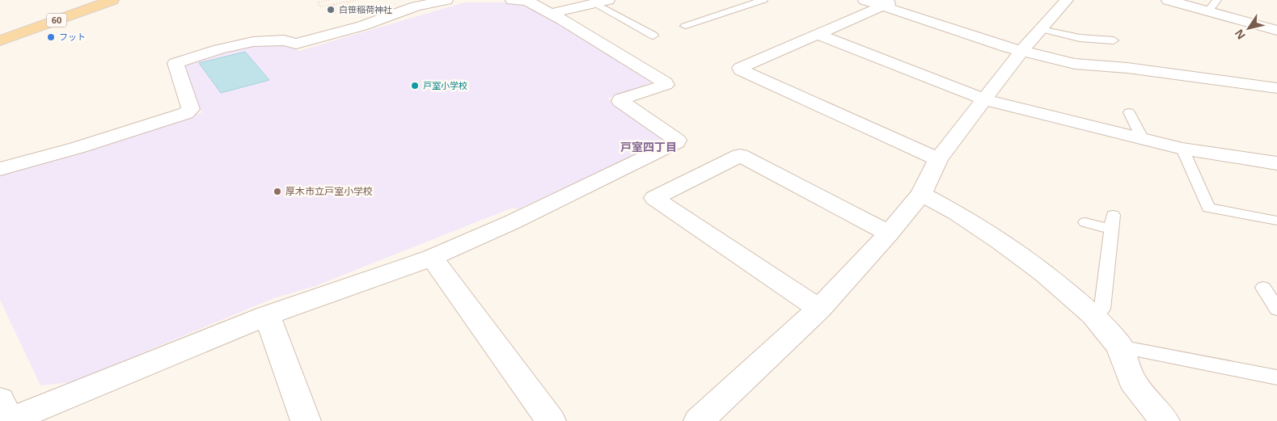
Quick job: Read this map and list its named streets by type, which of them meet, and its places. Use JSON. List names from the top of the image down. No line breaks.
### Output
{"streets":{"main road":["60"]},"districts":["戸室四丁目"],"places":["白笹稲荷神社","フット","戸室小学校","厚木市立戸室小学校"],"north":"bottom left"}
